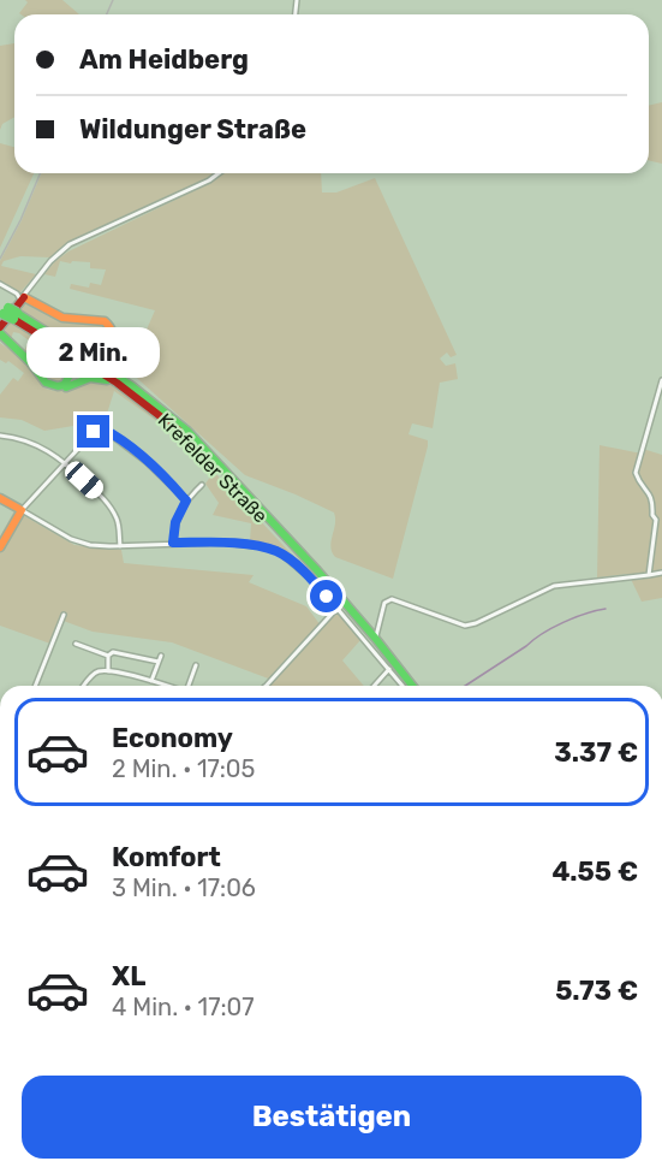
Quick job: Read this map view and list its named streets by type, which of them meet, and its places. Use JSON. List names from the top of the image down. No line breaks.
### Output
{"streets":{"main road":["Krefelder Straße"]},"page":{"banner":["Am Heidberg","Wildunger Straße"],"bubble":"2 Min.","list":[{"name":"Economy","note":"2 Min. · 17:05","value":"3.37 €"},{"name":"Komfort","note":"3 Min. · 17:06","value":"4.55 €"},{"name":"XL","note":"4 Min. · 17:07","value":"5.73 €"}],"buttons":"Bestätigen"}}
